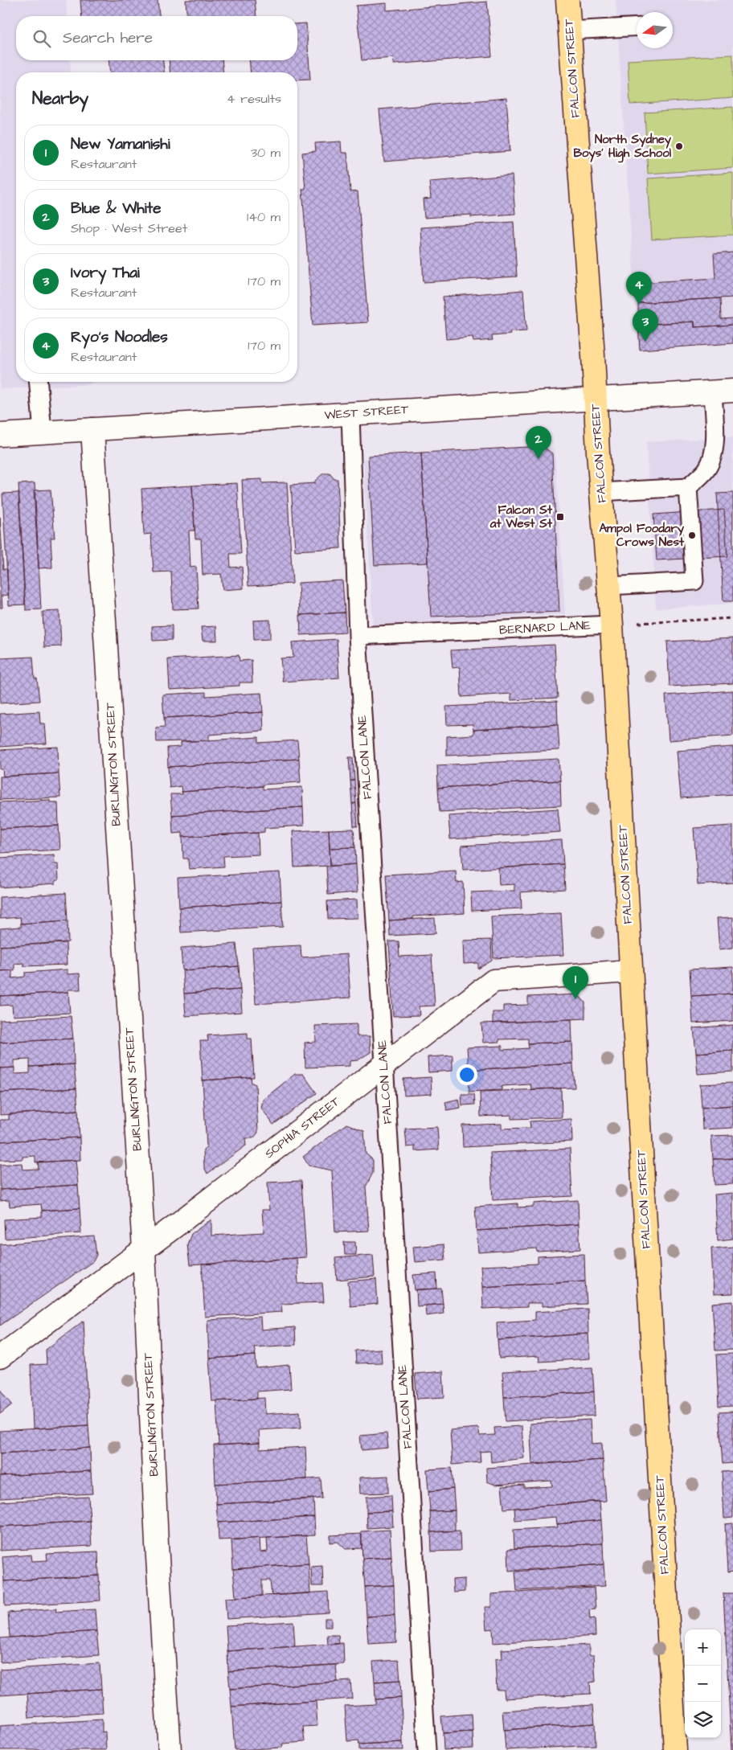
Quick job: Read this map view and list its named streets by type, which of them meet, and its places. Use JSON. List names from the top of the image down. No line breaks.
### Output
{"streets":{"main road":["FALCON STREET"],"street":["WEST STREET","BURLINGTON STREET","SOPHIA STREET"],"lane":["BERNARD LANE","FALCON LANE"]},"crossings":[["FALCON STREET","WEST STREET"],["FALCON STREET","BERNARD LANE"],["FALCON STREET","SOPHIA STREET"],["WEST STREET","FALCON LANE"],["WEST STREET","BURLINGTON STREET"],["BERNARD LANE","FALCON LANE"],["FALCON LANE","SOPHIA STREET"],["BURLINGTON STREET","SOPHIA STREET"]],"places":{"other":["North Sydney Boys' High School","Ampol Foodary Crows Nest"],"transit":["Falcon St at West St"]},"north":"left","page":{"search":"Search here","heading":["Nearby","4 results"],"list":[{"mark":"1","name":"New Yamanishi","note":"Restaurant","value":"30 m"},{"mark":"2","name":"Blue & White","note":"Shop · West Street","value":"140 m"},{"mark":"3","name":"Ivory Thai","note":"Restaurant","value":"170 m"},{"mark":"4","name":"Ryo's Noodles","note":"Restaurant","value":"170 m"}],"pins":["4","3","2","1"],"map_buttons":["+","−"]}}
